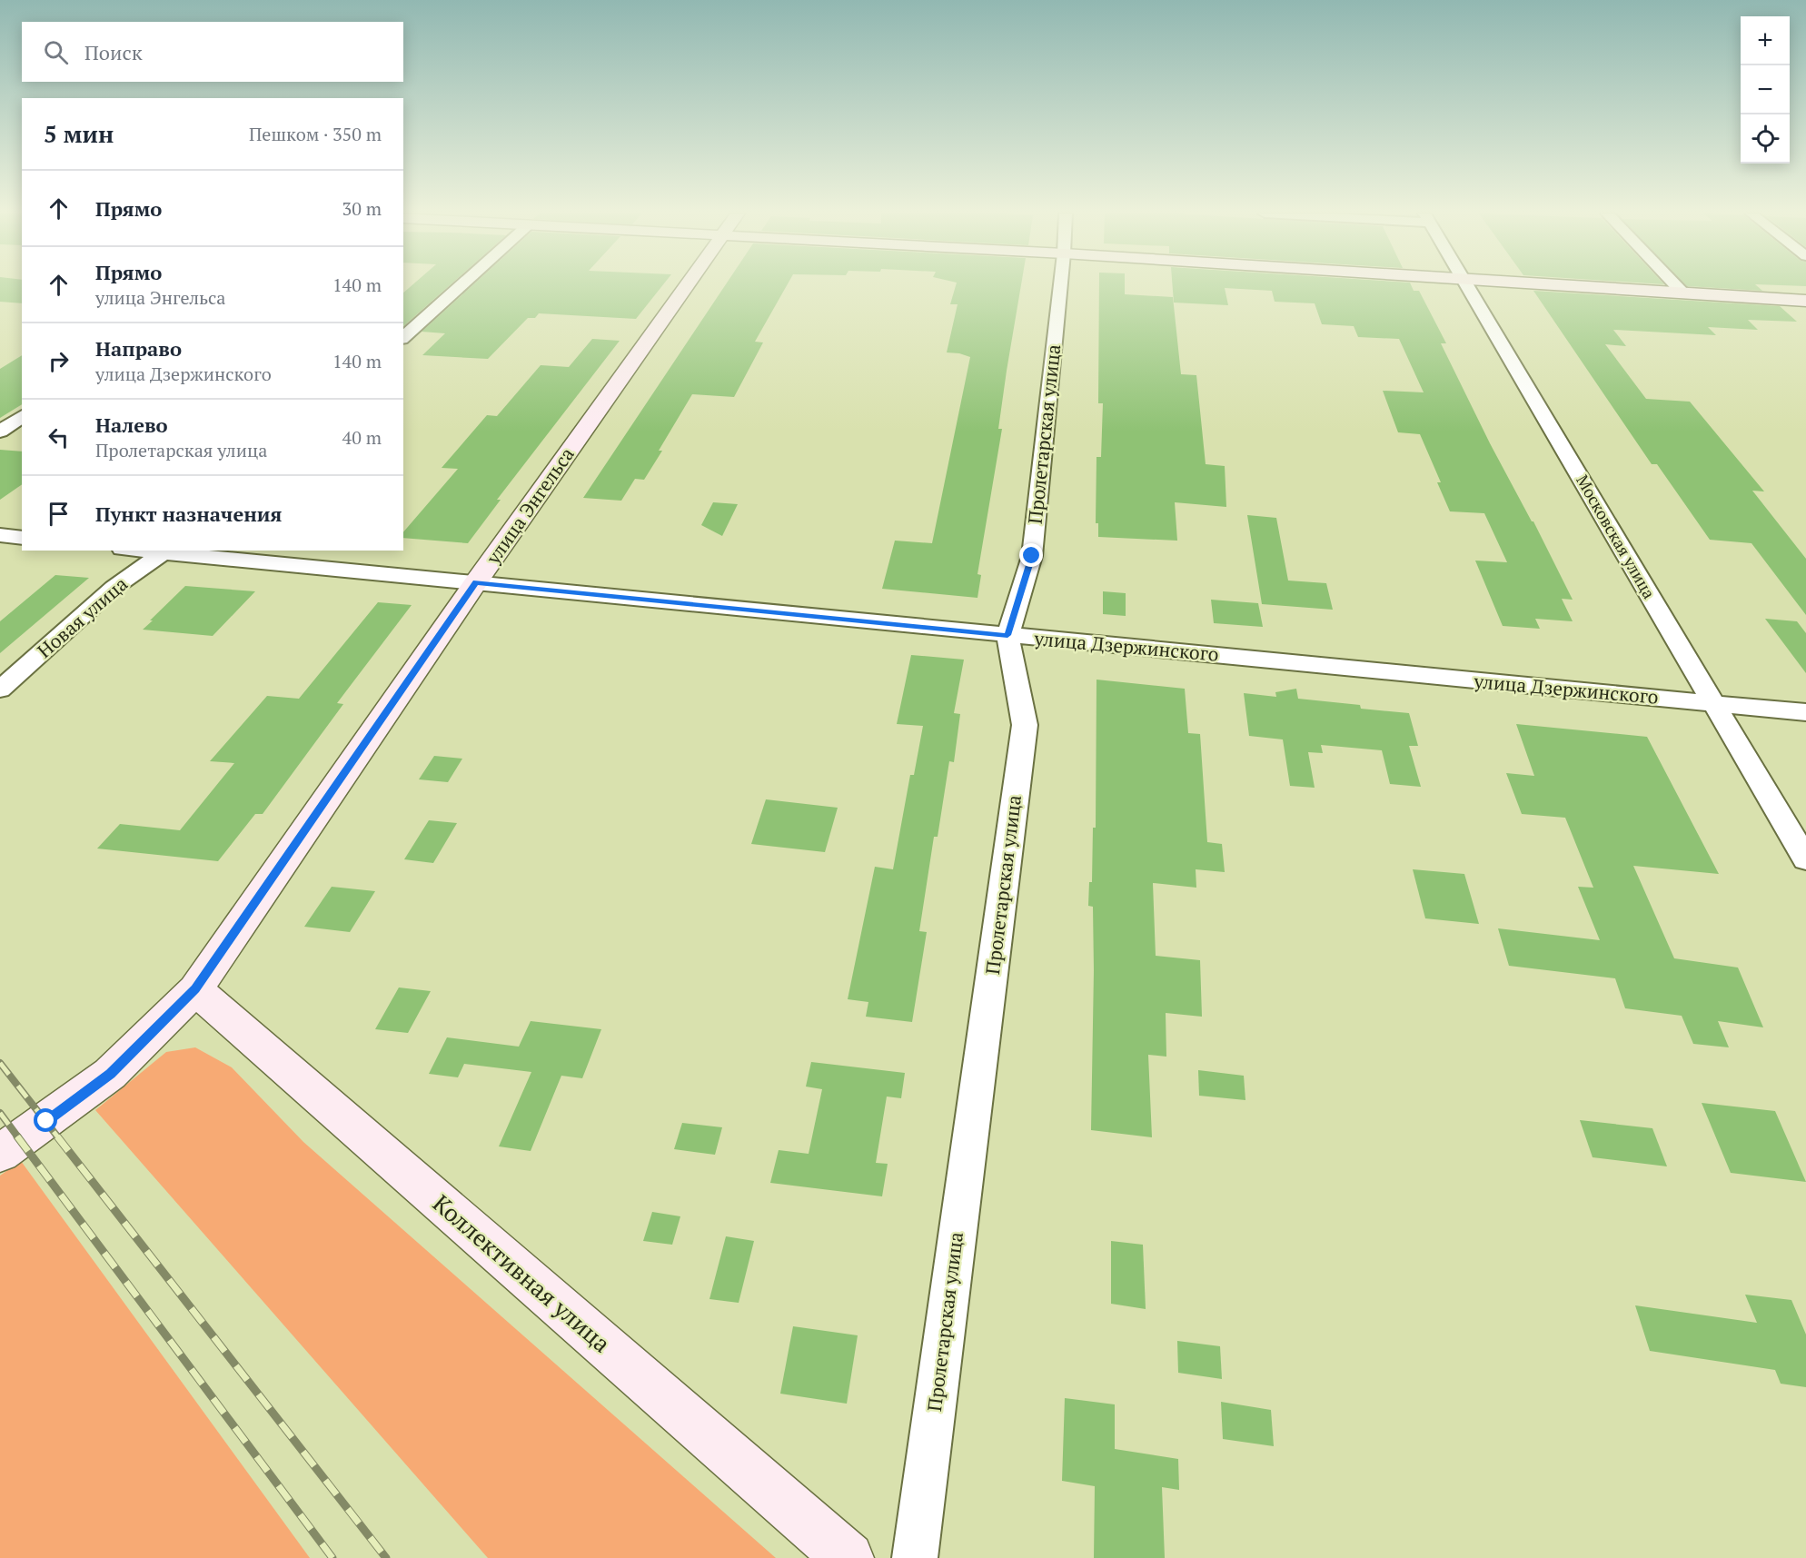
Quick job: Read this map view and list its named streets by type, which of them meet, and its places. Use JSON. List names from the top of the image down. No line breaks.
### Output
{"streets":{"street":["Пролетарская улица","улица Энгельса","Московская улица","Новая улица","улица Дзержинского","Коллективная улица"]},"crossings":[["Пролетарская улица","улица Дзержинского"],["улица Энгельса","улица Дзержинского"],["улица Энгельса","Коллективная улица"],["Московская улица","улица Дзержинского"],["Новая улица","улица Дзержинского"]],"page":{"map_buttons":["+","−"],"search":"Поиск","heading":["5 мин","Пешком · 350 m"],"list":[["Прямо","30 m"],["Прямо","улица Энгельса","140 m"],["Направо","улица Дзержинского","140 m"],["Налево","Пролетарская улица","40 m"],"Пункт назначения"]}}
